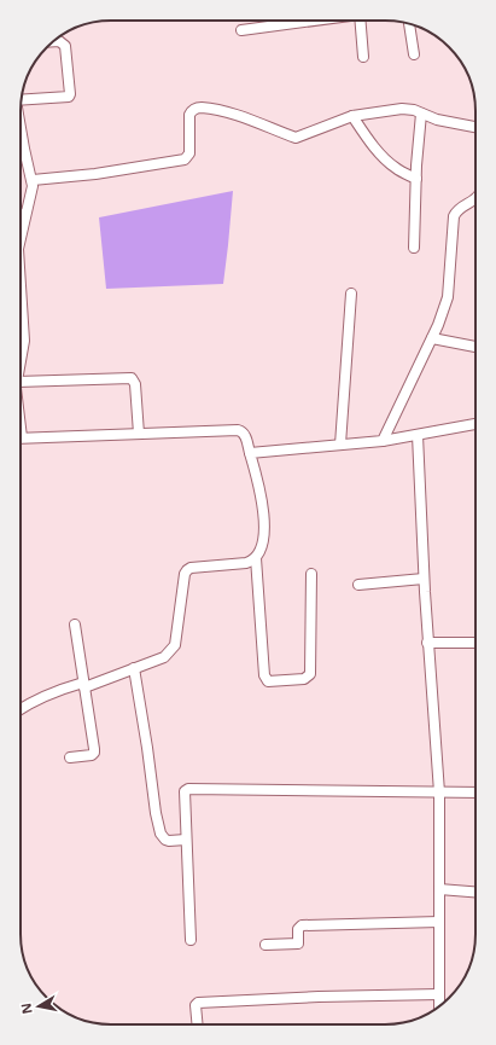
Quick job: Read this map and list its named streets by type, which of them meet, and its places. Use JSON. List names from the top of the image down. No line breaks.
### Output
{"north":"left"}
